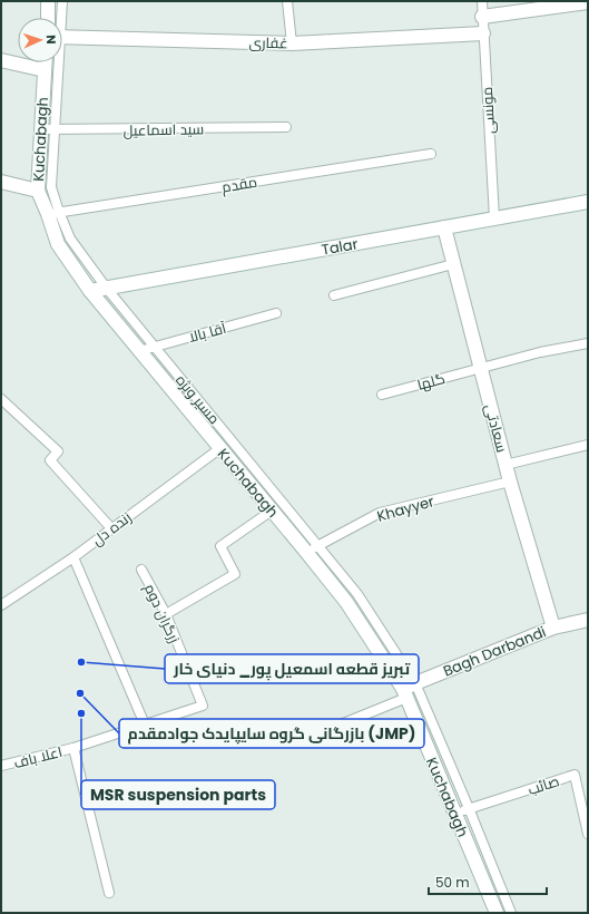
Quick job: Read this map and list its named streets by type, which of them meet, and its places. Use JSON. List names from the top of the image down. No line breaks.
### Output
{"streets":{"main road":["غفاری","Kuchabagh","Talar","سعادتی","Bagh Darbandi"],"lane":["مونسی","سید اسماعیل","مقدم","آقا بالا","گلها","مسیر ویژه","Khayyer","زنده دل","زرگران دوم","اعلا باف","صائب"]},"crossings":[["غفاری","مونسی"],["مونسی","Talar"],["سید اسماعیل","Kuchabagh"],["سید اسماعیل","مسیر ویژه"],["Kuchabagh","مقدم"],["Kuchabagh","Talar"],["Kuchabagh","آقا بالا"],["Kuchabagh","مسیر ویژه"],["Kuchabagh","Khayyer"],["Kuchabagh","زنده دل"],["Kuchabagh","Bagh Darbandi"],["Kuchabagh","صائب"],["مقدم","مسیر ویژه"],["Talar","مسیر ویژه"],["Talar","سعادتی"],["آقا بالا","مسیر ویژه"],["گلها","سعادتی"],["مسیر ویژه","Khayyer"],["مسیر ویژه","Bagh Darbandi"],["مسیر ویژه","صائب"],["سعادتی","Khayyer"],["سعادتی","Bagh Darbandi"],["زرگران دوم","اعلا باف"]],"places":["تبریز قطعه اسمعیل پور_ دنیای خار","بازرگانی گروه سایپایدک جوادمقدم (JMP)","MSR suspension parts"],"scale_bar":"50 m","north":"right"}
